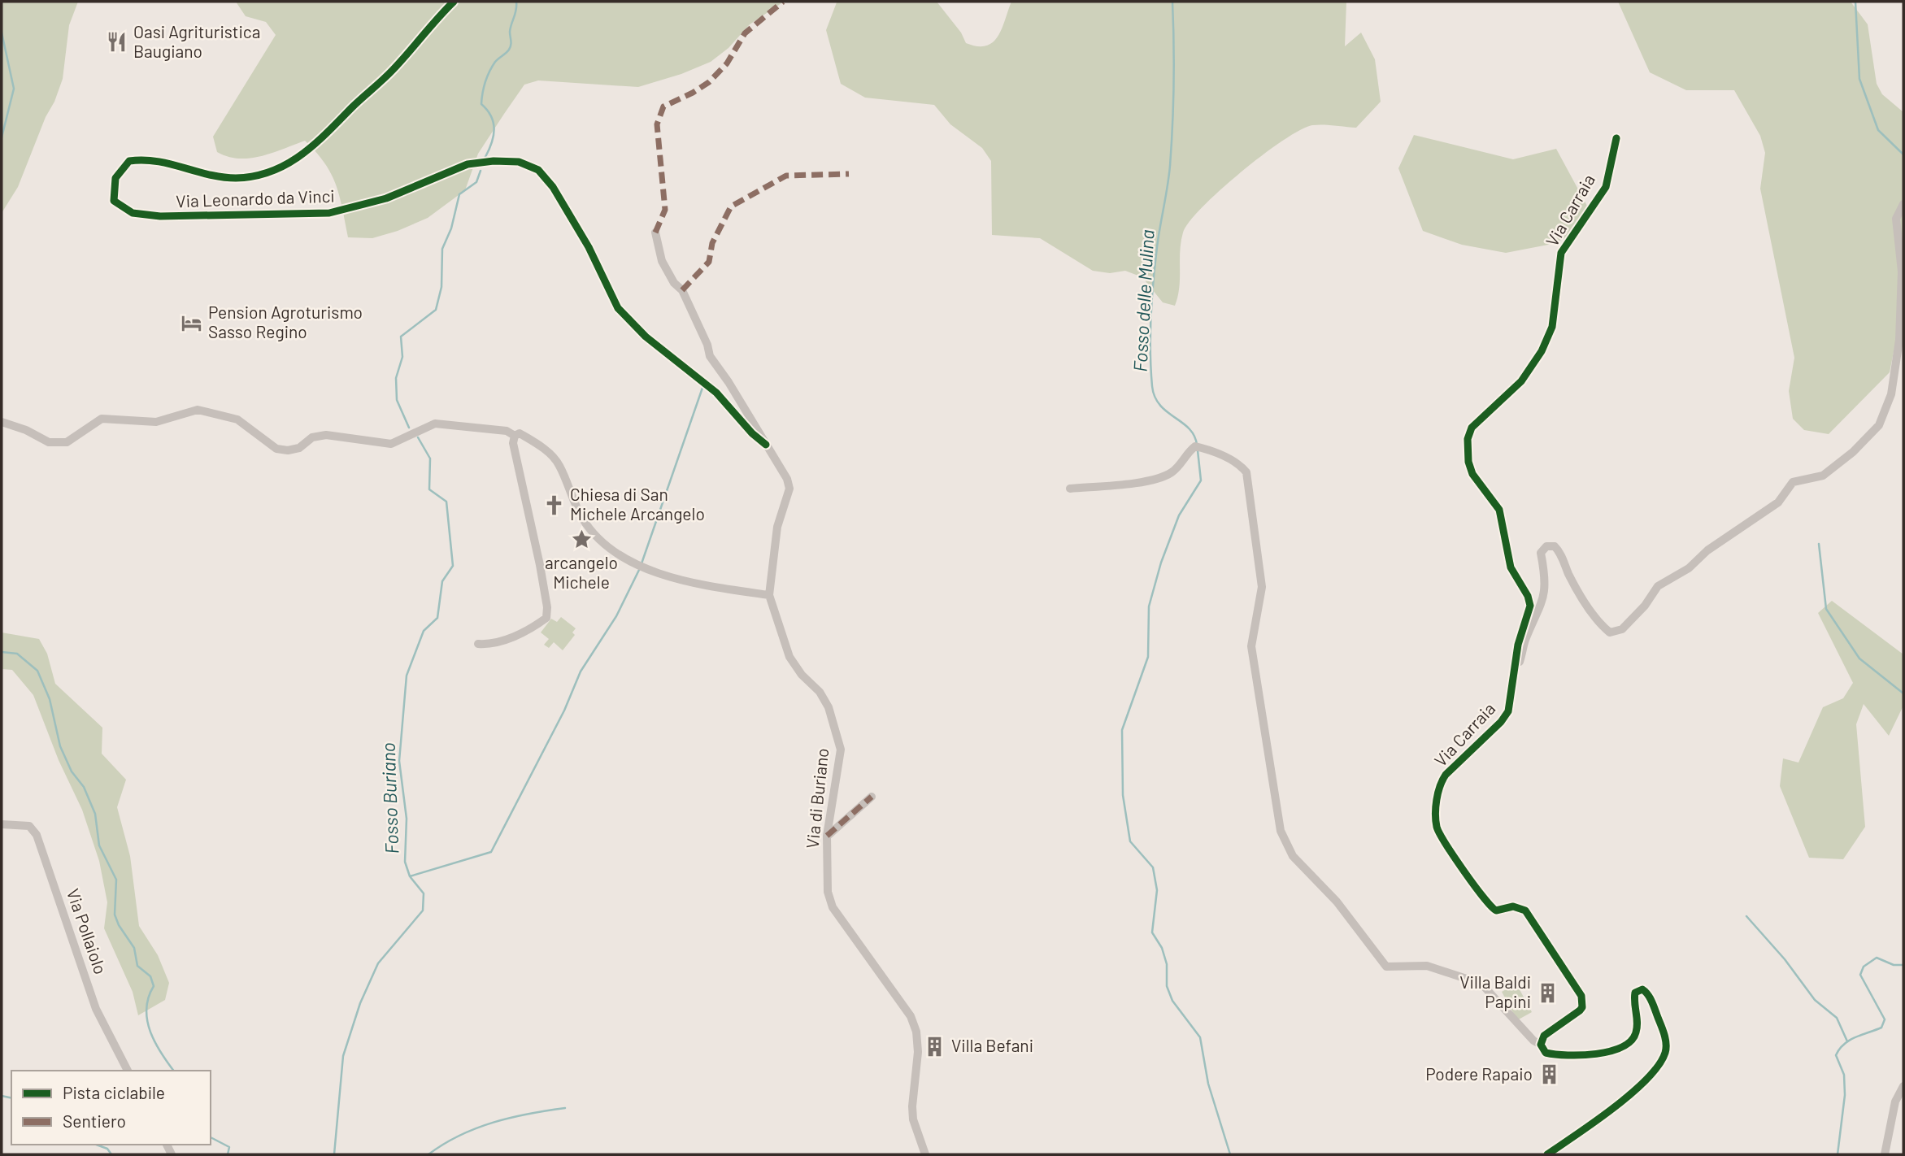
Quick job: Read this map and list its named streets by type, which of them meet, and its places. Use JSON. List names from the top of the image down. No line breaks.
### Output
{"streets":{"street":["Via Leonardo da Vinci","Via Carraia","Via di Buriano","Via Pollaiolo"]},"crossings":[["Via Leonardo da Vinci","Via di Buriano"]],"water":["Fosso delle Mulina","Fosso Buriano"],"places":{"restaurant":["Oasi Agrituristica Baugiano"],"hotel":["Pension Agroturismo Sasso Regino"],"church":["Chiesa di San Michele Arcangelo"],"place":["arcangelo Michele"],"building":["Villa Baldi Papini","Villa Befani","Podere Rapaio"]},"legend":["Pista ciclabile","Sentiero"]}
